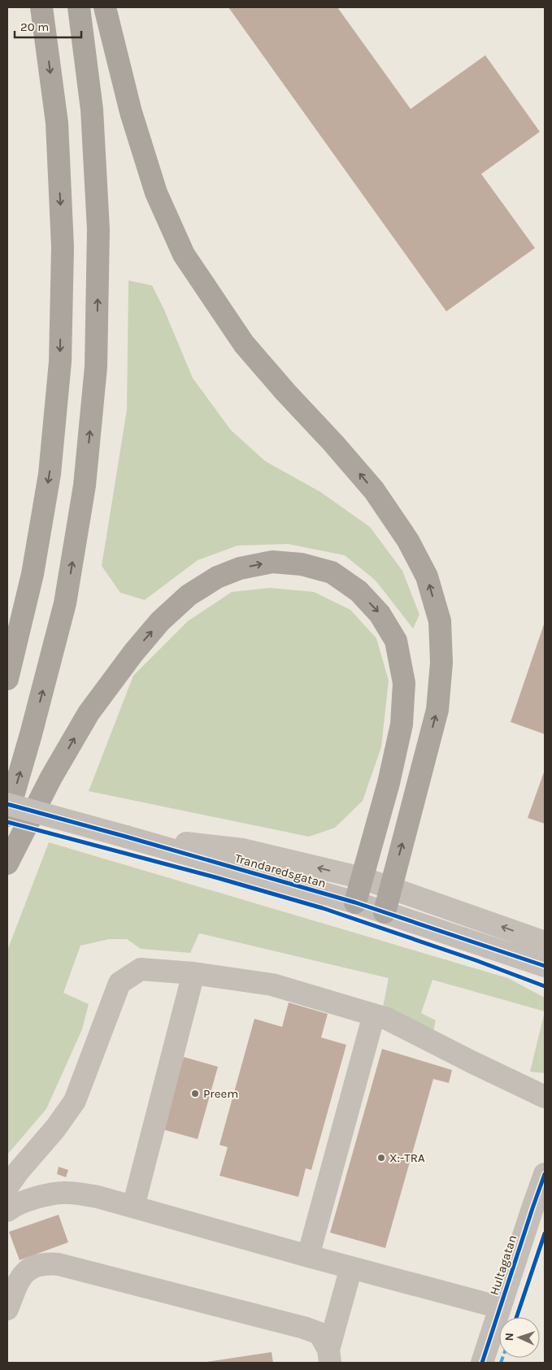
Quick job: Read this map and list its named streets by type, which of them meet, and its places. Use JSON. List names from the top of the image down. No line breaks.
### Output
{"streets":{"street":["Trandaredsgatan","Hultagatan"]},"places":["Preem","X:-TRA"],"scale_bar":"20 m","north":"left"}
